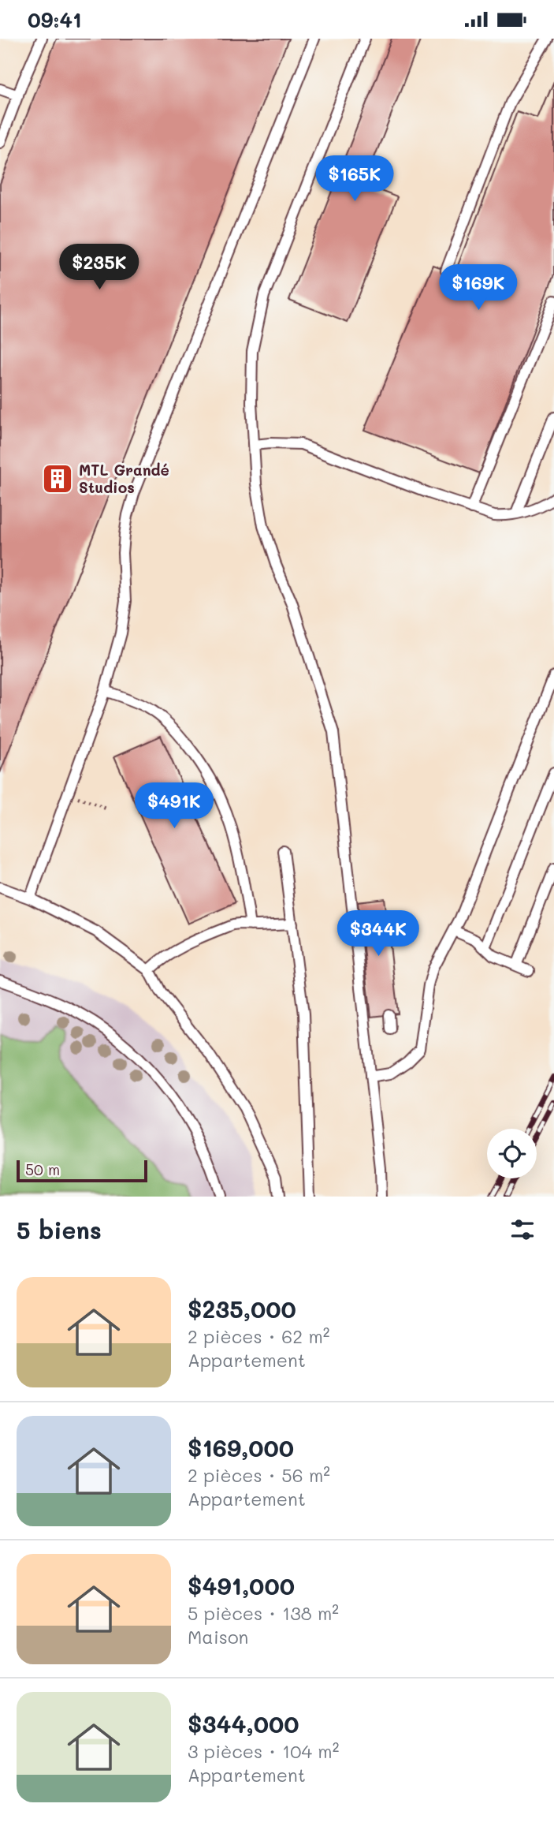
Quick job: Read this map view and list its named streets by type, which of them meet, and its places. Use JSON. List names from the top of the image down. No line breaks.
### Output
{"places":{"building":["MTL Grandé Studios"]},"scale_bar":"50 m","page":{"status":"09:41","price":["$165K","$235K","$169K","$491K","$344K"],"scale":"50 m","heading":"5 biens","list":[{"name":"$235,000","note":"2 pièces · 62 m² · Appartement"},{"name":"$169,000","note":"2 pièces · 56 m² · Appartement"},{"name":"$491,000","note":"5 pièces · 138 m² · Maison"},{"name":"$344,000","note":"3 pièces · 104 m² · Appartement"}]}}
